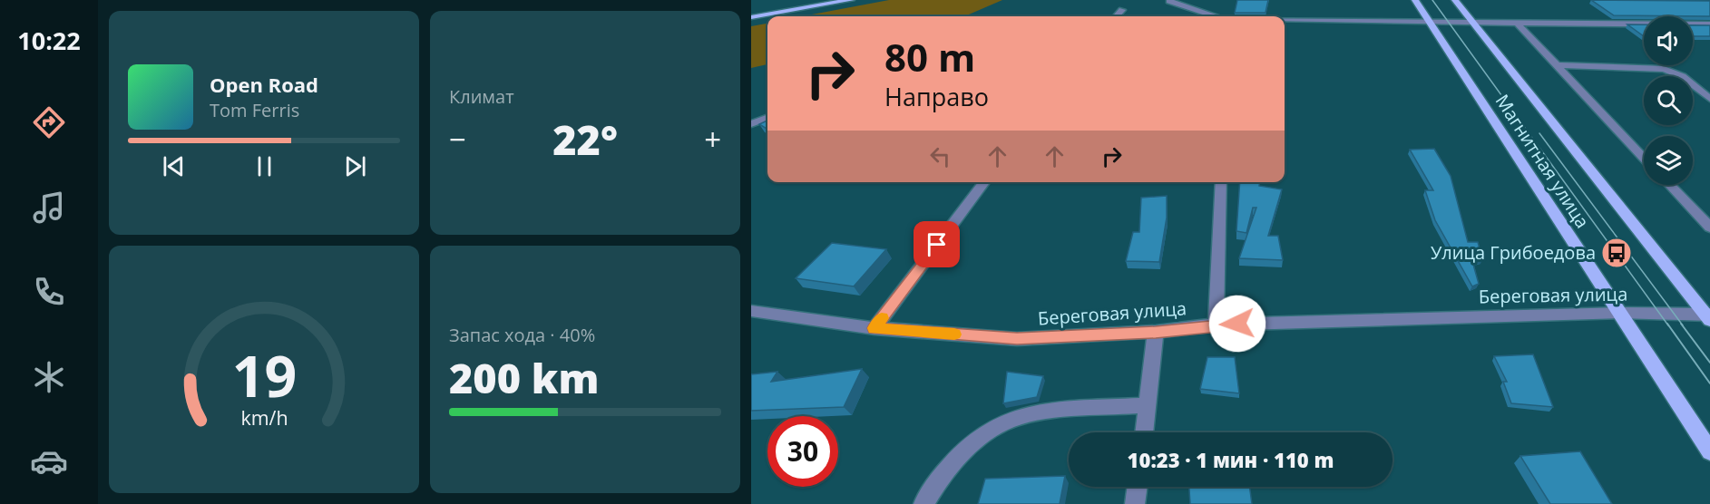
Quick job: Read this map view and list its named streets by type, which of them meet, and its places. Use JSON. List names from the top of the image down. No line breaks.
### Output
{"streets":{"main road":["Магнитная улица"],"street":["Береговая улица"]},"crossings":[["Магнитная улица","Береговая улица"]],"places":{"bus stop":["Улица Грибоедова"]},"page":{"tabs":"10:22","tile":["Климат",["Запас хода · 40%","200 km"]],"turn":["80 m","Направо"],"song":["Open Road","Tom Ferris"],"heat":["−","22°","+"],"limit":"30","trip":"10:23 · 1 мин · 110 m","gauge":["19","km/h"]}}
